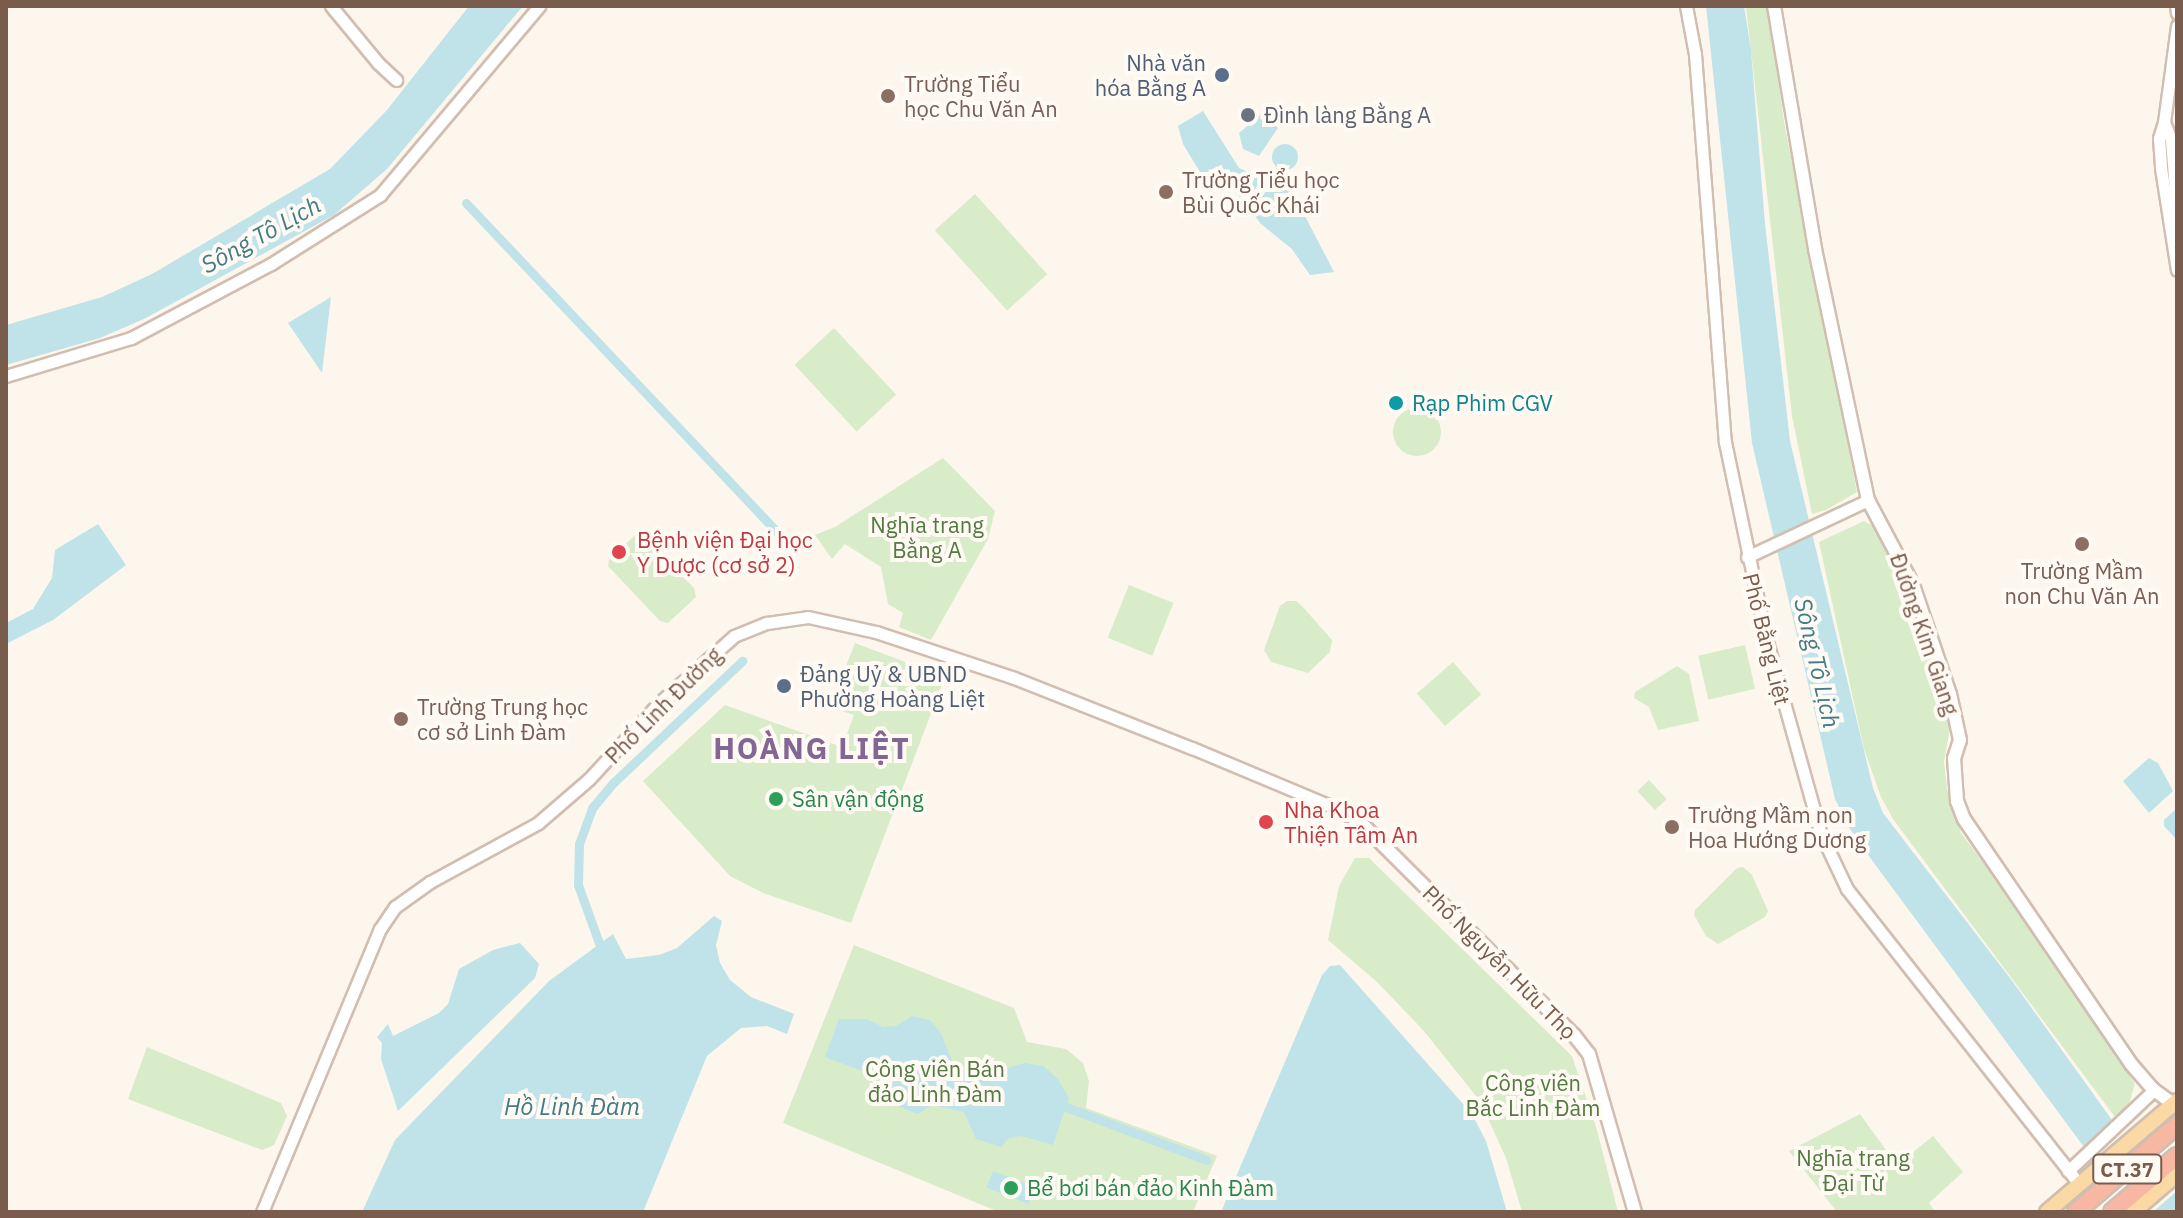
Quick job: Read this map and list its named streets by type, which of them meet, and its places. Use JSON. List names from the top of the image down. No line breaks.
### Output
{"streets":{"highway":["CT.37"],"main road":["Đường Kim Giang","Phố Nguyễn Hữu Thọ"],"street":["Phố Bằng Liệt","Phố Linh Đường"]},"crossings":[["Phố Linh Đường","Phố Nguyễn Hữu Thọ"]],"districts":["HOÀNG LIỆT"],"water":["Sông Tô Lịch","Hồ Linh Đàm"],"parks":["Nghĩa trang Bằng A","Công viên Bán đảo Linh Đàm","Công viên Bắc Linh Đàm","Nghĩa trang Đại Từ"],"places":["Nhà văn hóa Bằng A","Trường Tiểu học Chu Văn An","Đình làng Bằng A","Trường Tiểu học Bùi Quốc Khái","Rạp Phim CGV","Trường Mầm non Chu Văn An","Bệnh viện Đại học Y Dược (cơ sở 2)","Đảng Uỷ & UBND Phường Hoàng Liệt","Trường Trung học cơ sở Linh Đàm","Sân vận động","Nha Khoa Thiện Tâm An","Trường Mầm non Hoa Hướng Dương","Bể bơi bán đảo Kinh Đàm"]}
